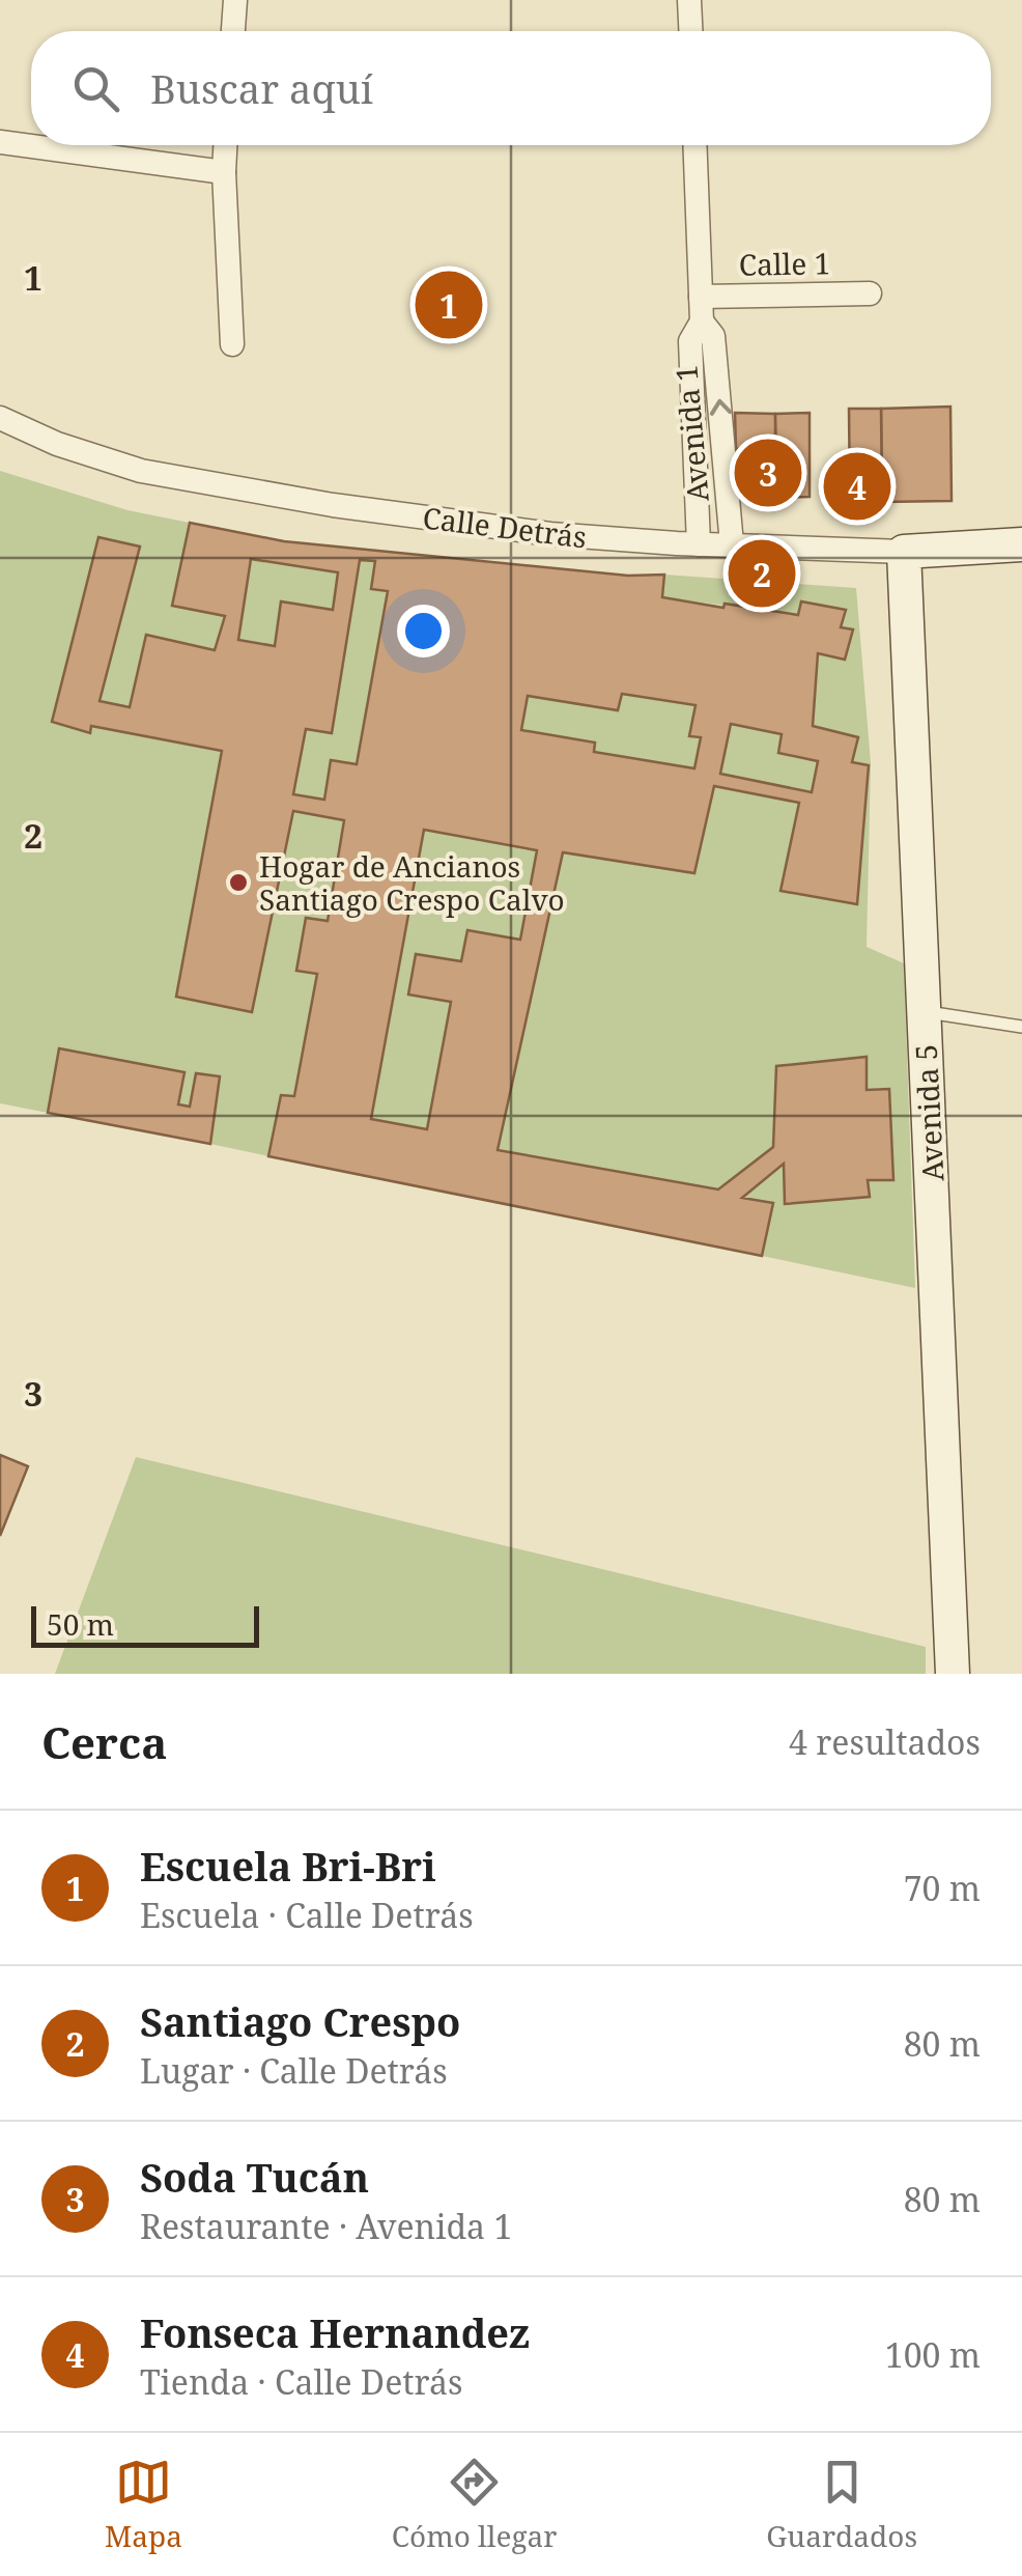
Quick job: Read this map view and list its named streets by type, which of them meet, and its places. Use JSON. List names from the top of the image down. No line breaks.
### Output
{"streets":{"street":["Calle 1","Avenida 1","Calle Detrás","Avenida 5"]},"crossings":[["Calle 1","Avenida 1"],["Avenida 1","Calle Detrás"],["Calle Detrás","Avenida 5"]],"places":["Hogar de Ancianos Santiago Crespo Calvo"],"scale_bar":"50 m","page":{"search":"Buscar aquí","pins":["1","3","4","2"],"scale":"50 m","heading":["Cerca","4 resultados"],"list":[{"mark":"1","name":"Escuela Bri-Bri","note":"Escuela · Calle Detrás","value":"70 m"},{"mark":"2","name":"Santiago Crespo","note":"Lugar · Calle Detrás","value":"80 m"},{"mark":"3","name":"Soda Tucán","note":"Restaurante · Avenida 1","value":"80 m"},{"mark":"4","name":"Fonseca Hernandez","note":"Tienda · Calle Detrás","value":"100 m"}],"nav":["Mapa","Cómo llegar","Guardados"]},"grid":{"rows":["1","2","3"]}}
